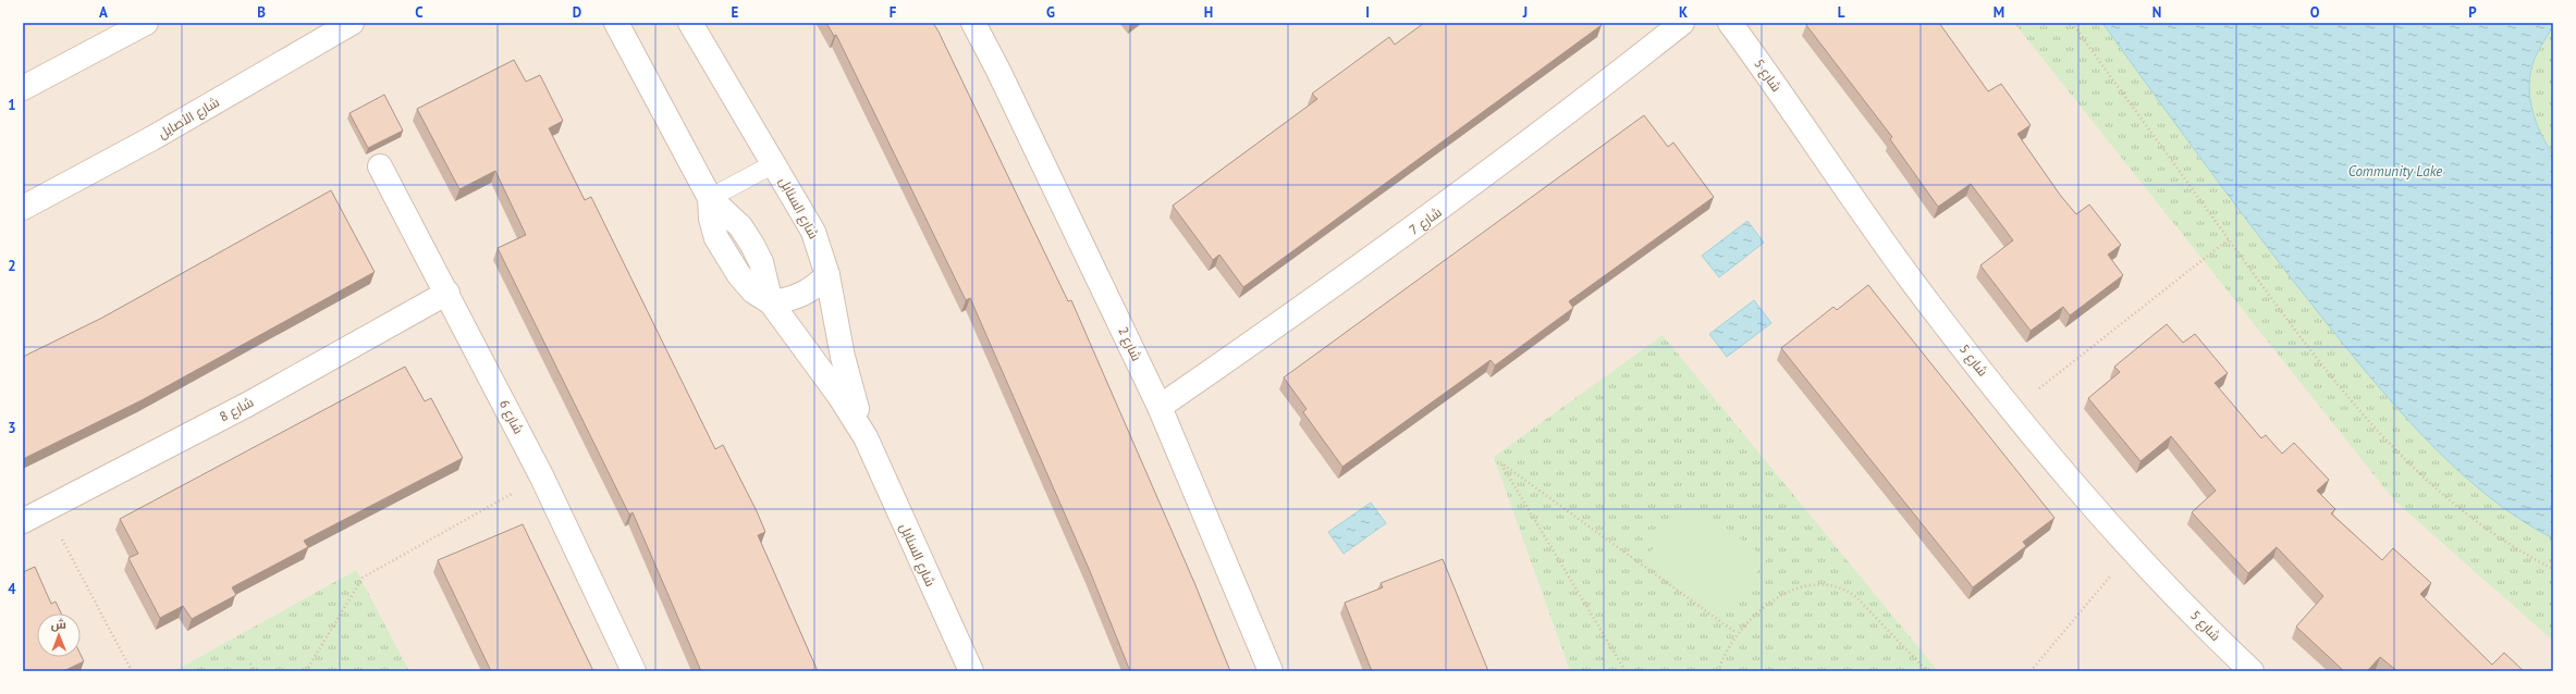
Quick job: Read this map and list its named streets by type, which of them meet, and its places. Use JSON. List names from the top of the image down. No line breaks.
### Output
{"streets":{"street":["شارع 5","شارع الأصايل","شارع السنابل","شارع 7","شارع 2","شارع 8","شارع 6"]},"crossings":[["شارع 7","شارع 2"],["شارع 8","شارع 6"]],"water":["Community Lake"],"north":"top","grid":{"columns":["A","B","C","D","E","F","G","H","I","J","K","L","M","N","O","P"],"rows":["1","2","3","4"]}}
